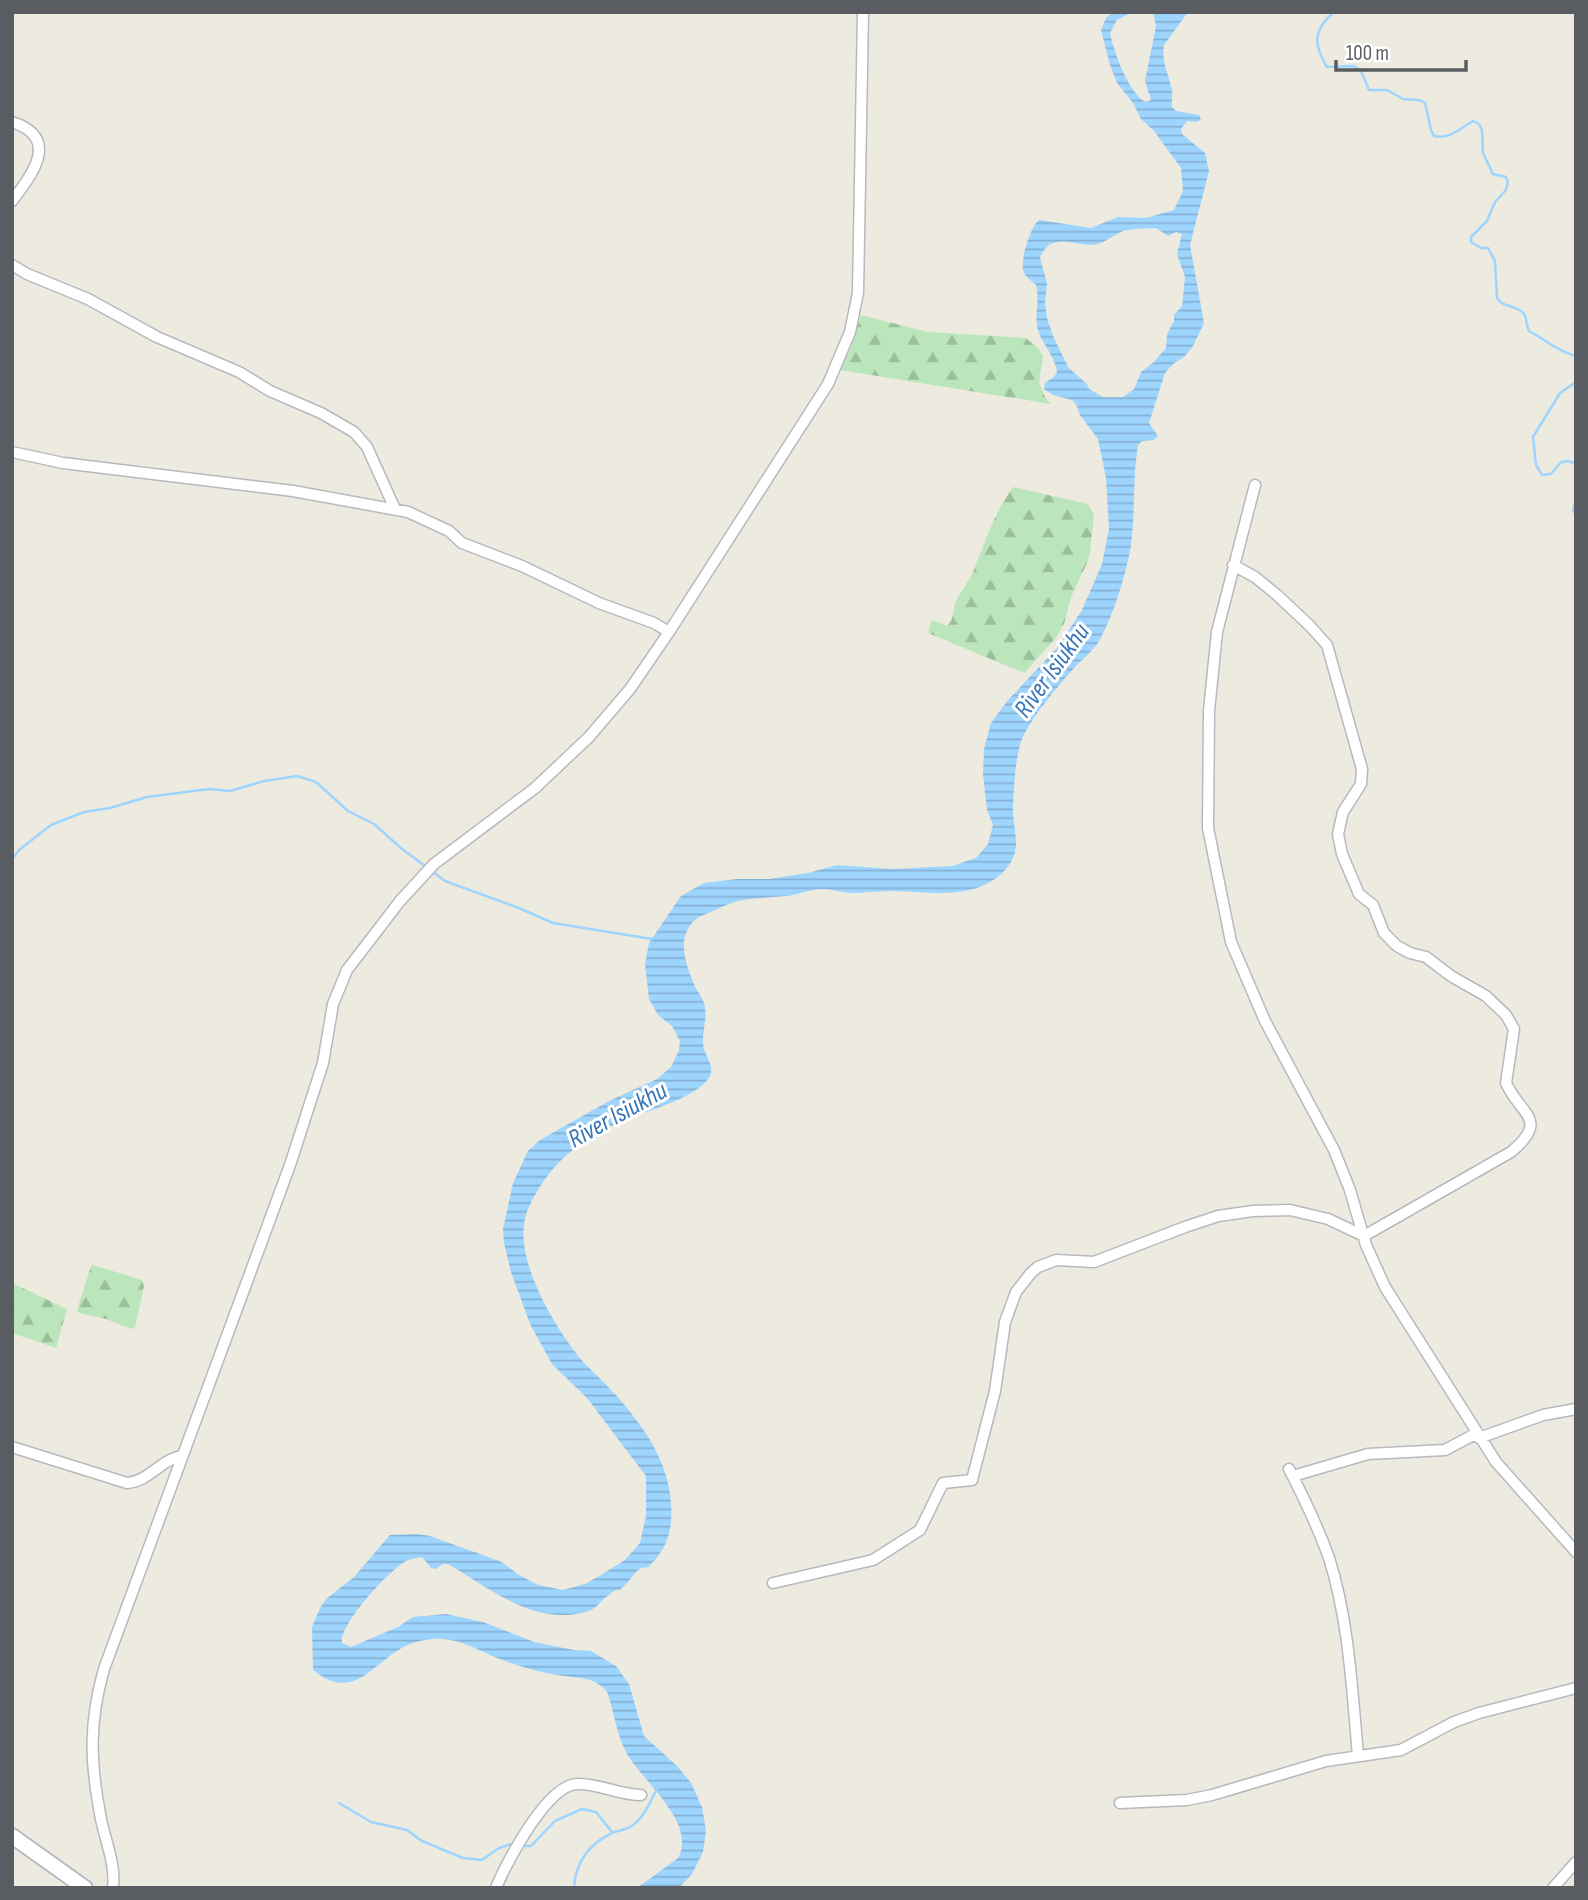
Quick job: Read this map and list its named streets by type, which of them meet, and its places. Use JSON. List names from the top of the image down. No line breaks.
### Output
{"water":["River Isiukhu"],"scale_bar":"100 m"}
